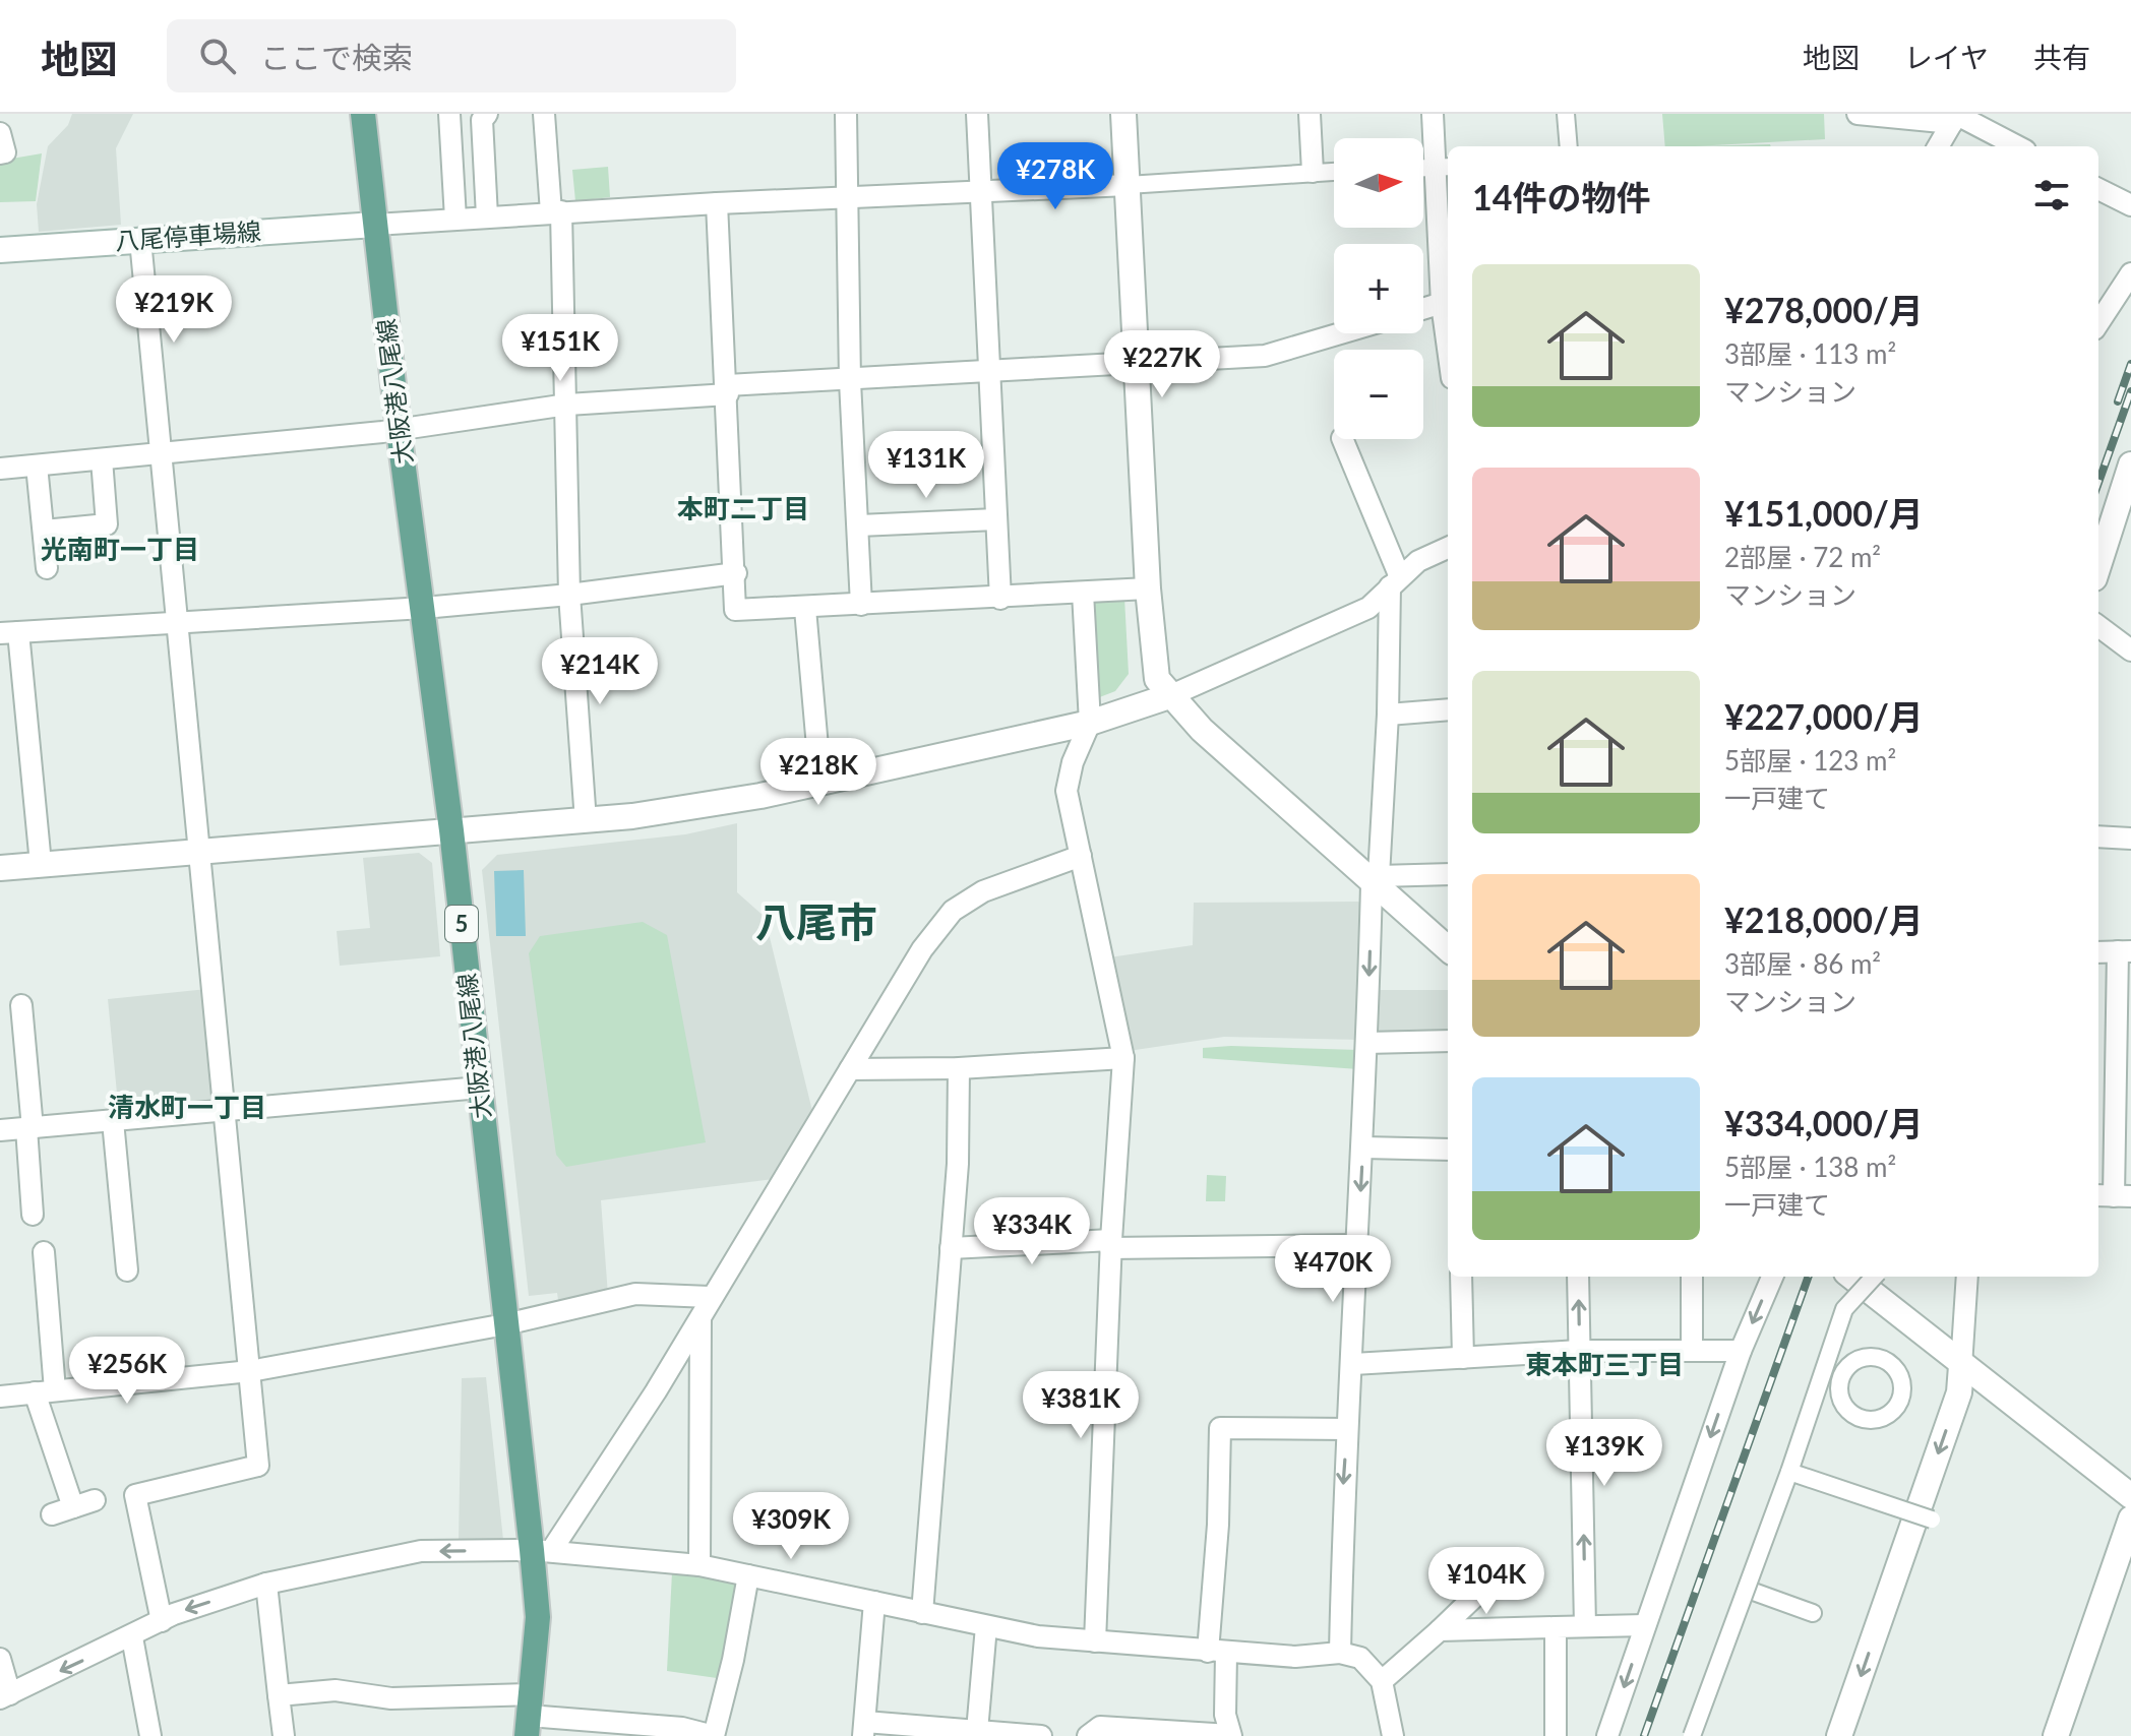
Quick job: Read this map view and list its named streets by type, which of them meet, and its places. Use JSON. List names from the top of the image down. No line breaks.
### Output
{"streets":{"main road":["大阪港八尾線","5"],"street":["八尾停車場線"]},"crossings":[["八尾停車場線","大阪港八尾線"]],"districts":["本町二丁目","光南町一丁目","八尾市","清水町一丁目","東本町三丁目"],"north":"right","page":{"header":"地図","search":"ここで検索","nav":["地図","レイヤ","共有"],"map_buttons":["+","−"],"price":["¥278K","¥219K","¥151K","¥227K","¥131K","¥214K","¥218K","¥334K","¥470K","¥256K","¥381K","¥139K","¥309K","¥104K"],"heading":"14件の物件","list":[{"name":"¥278,000/月","note":"3部屋 · 113 m² · マンション"},{"name":"¥151,000/月","note":"2部屋 · 72 m² · マンション"},{"name":"¥227,000/月","note":"5部屋 · 123 m² · 一戸建て"},{"name":"¥218,000/月","note":"3部屋 · 86 m² · マンション"},{"name":"¥334,000/月","note":"5部屋 · 138 m² · 一戸建て"}]}}
